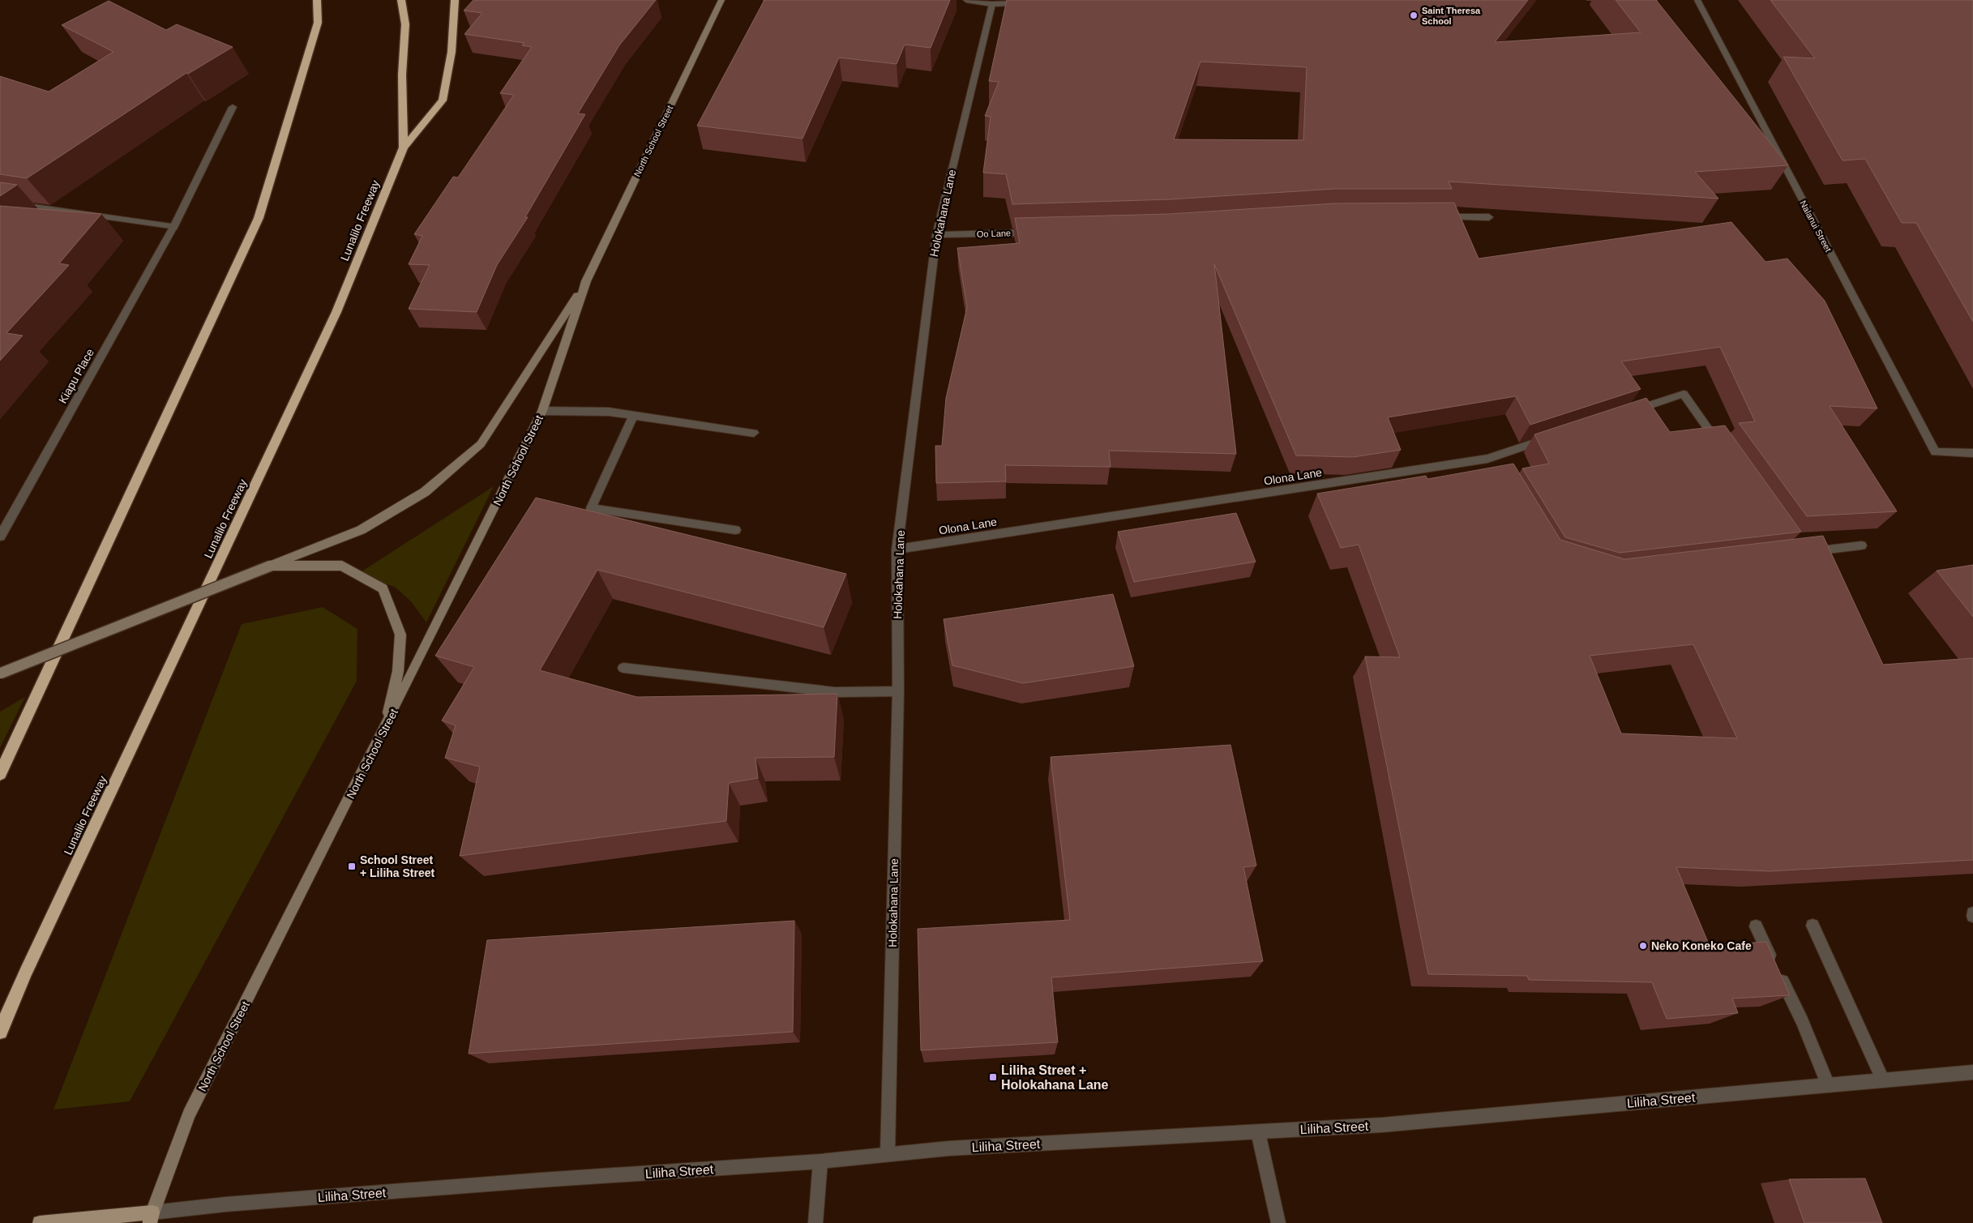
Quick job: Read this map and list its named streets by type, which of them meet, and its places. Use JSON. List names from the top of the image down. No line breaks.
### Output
{"streets":{"highway":["Lunalilo Freeway"],"main road":["North School Street","Liliha Street"],"street":["Holokahana Lane","Nalanui Street","Oo Lane","Kiapu Place","Olona Lane"]},"crossings":[["North School Street","Liliha Street"],["Holokahana Lane","Oo Lane"],["Holokahana Lane","Olona Lane"],["Holokahana Lane","Liliha Street"]],"places":{"other":["Saint Theresa School","Neko Koneko Cafe"],"transit":["School Street + Liliha Street","Liliha Street + Holokahana Lane"]}}
